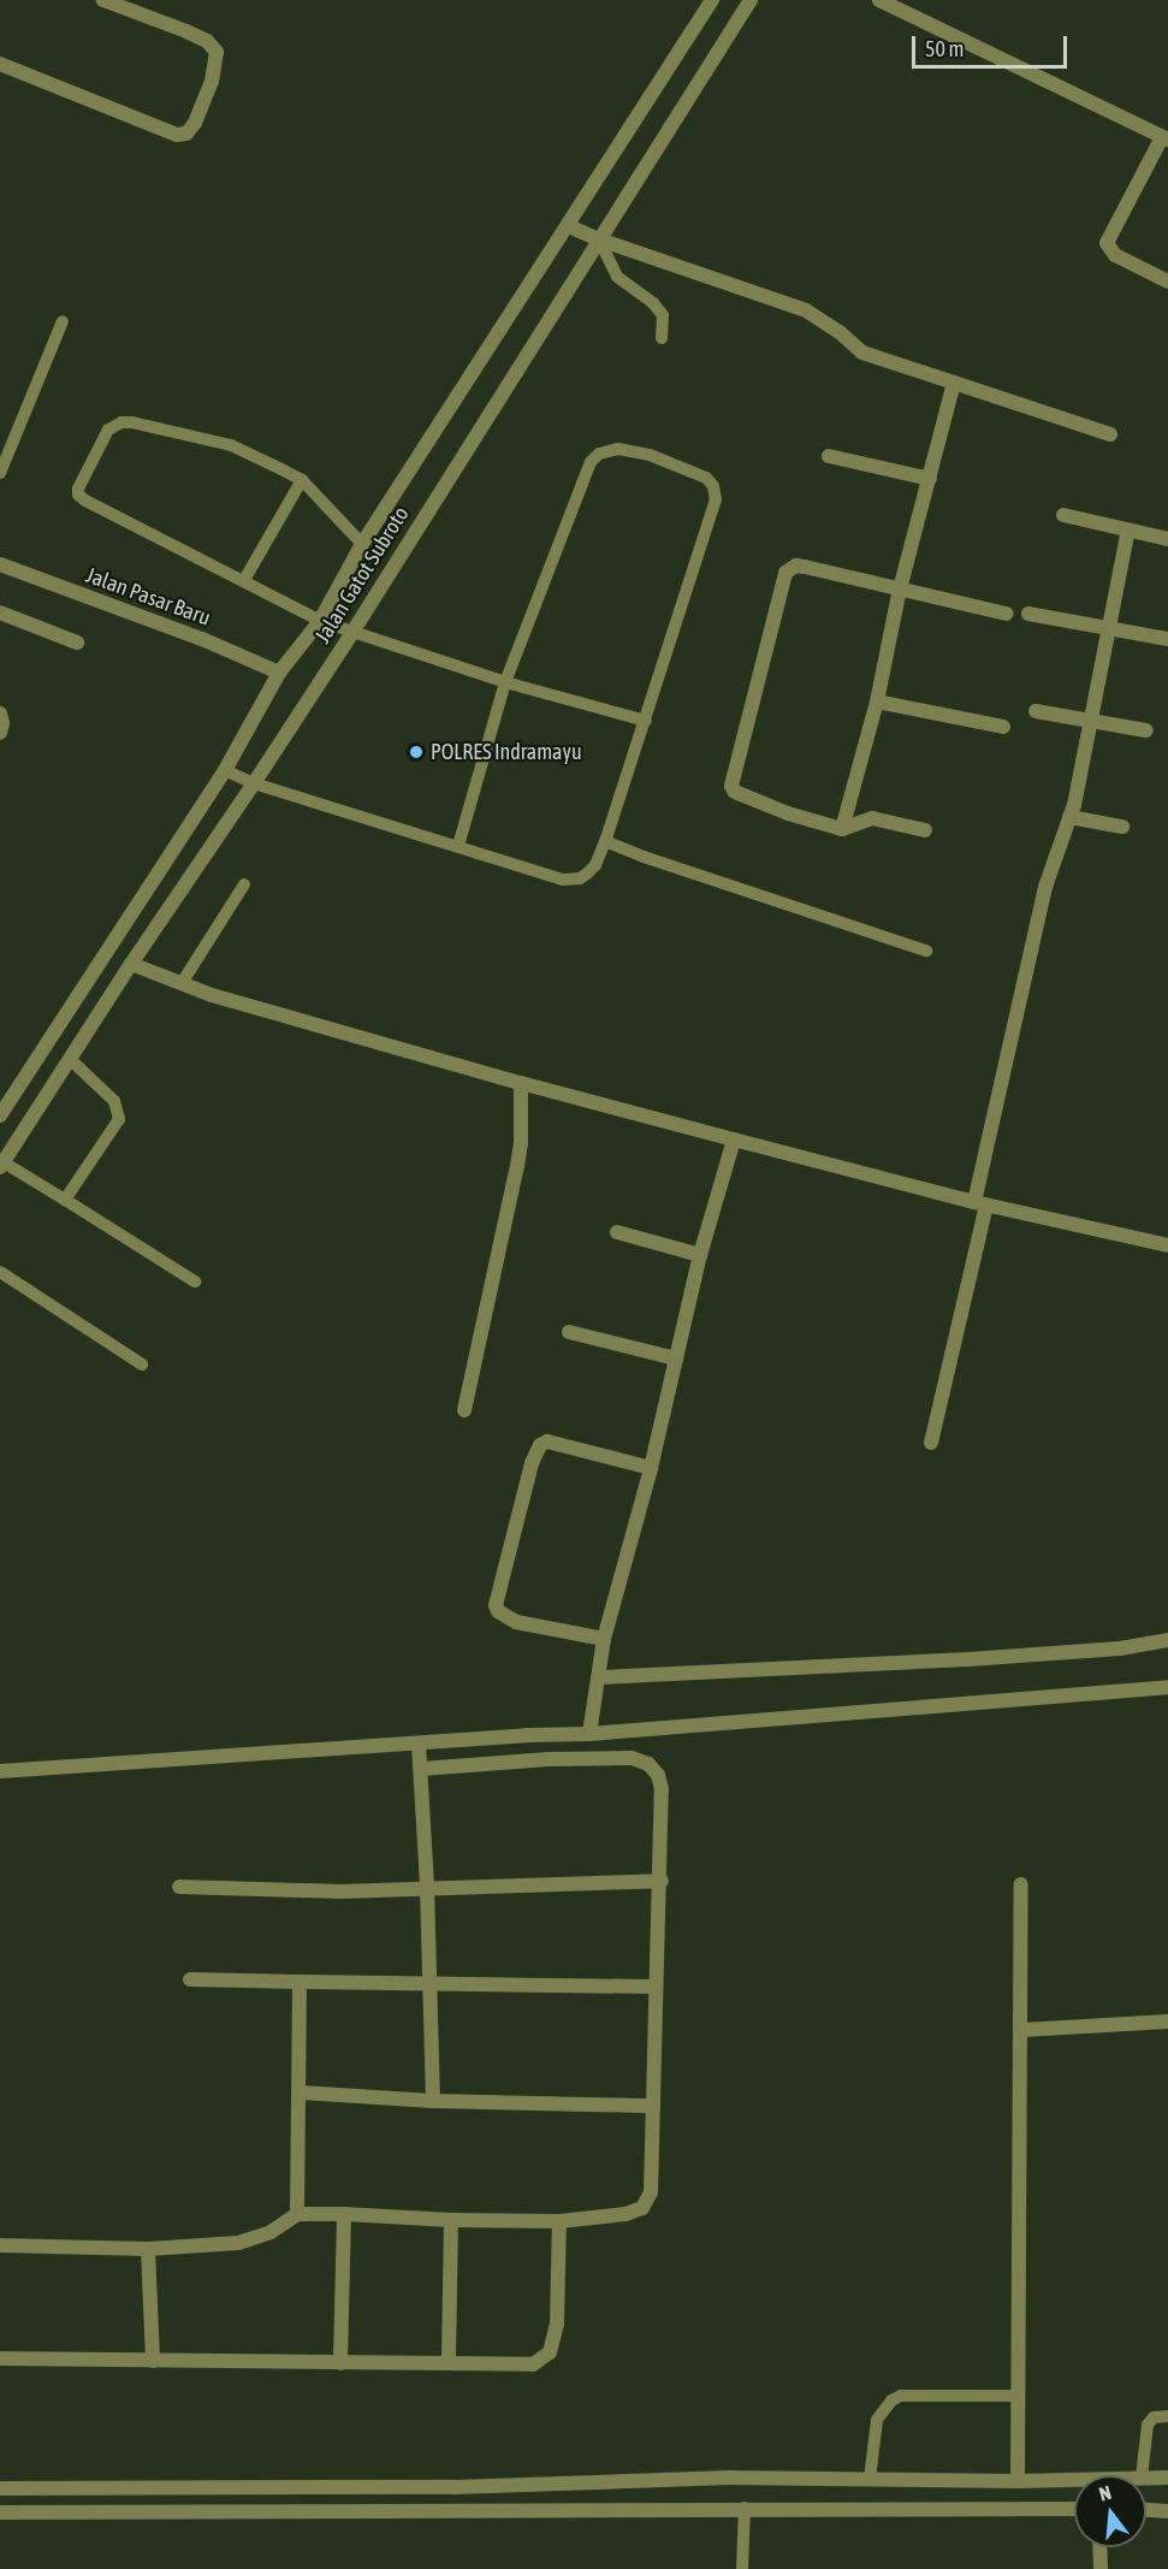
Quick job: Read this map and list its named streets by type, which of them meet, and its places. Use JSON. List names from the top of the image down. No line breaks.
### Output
{"streets":{"street":["Jalan Gatot Subroto","Jalan Pasar Baru"]},"crossings":[["Jalan Gatot Subroto","Jalan Pasar Baru"]],"places":["POLRES Indramayu"],"scale_bar":"50 m","north":"top"}
